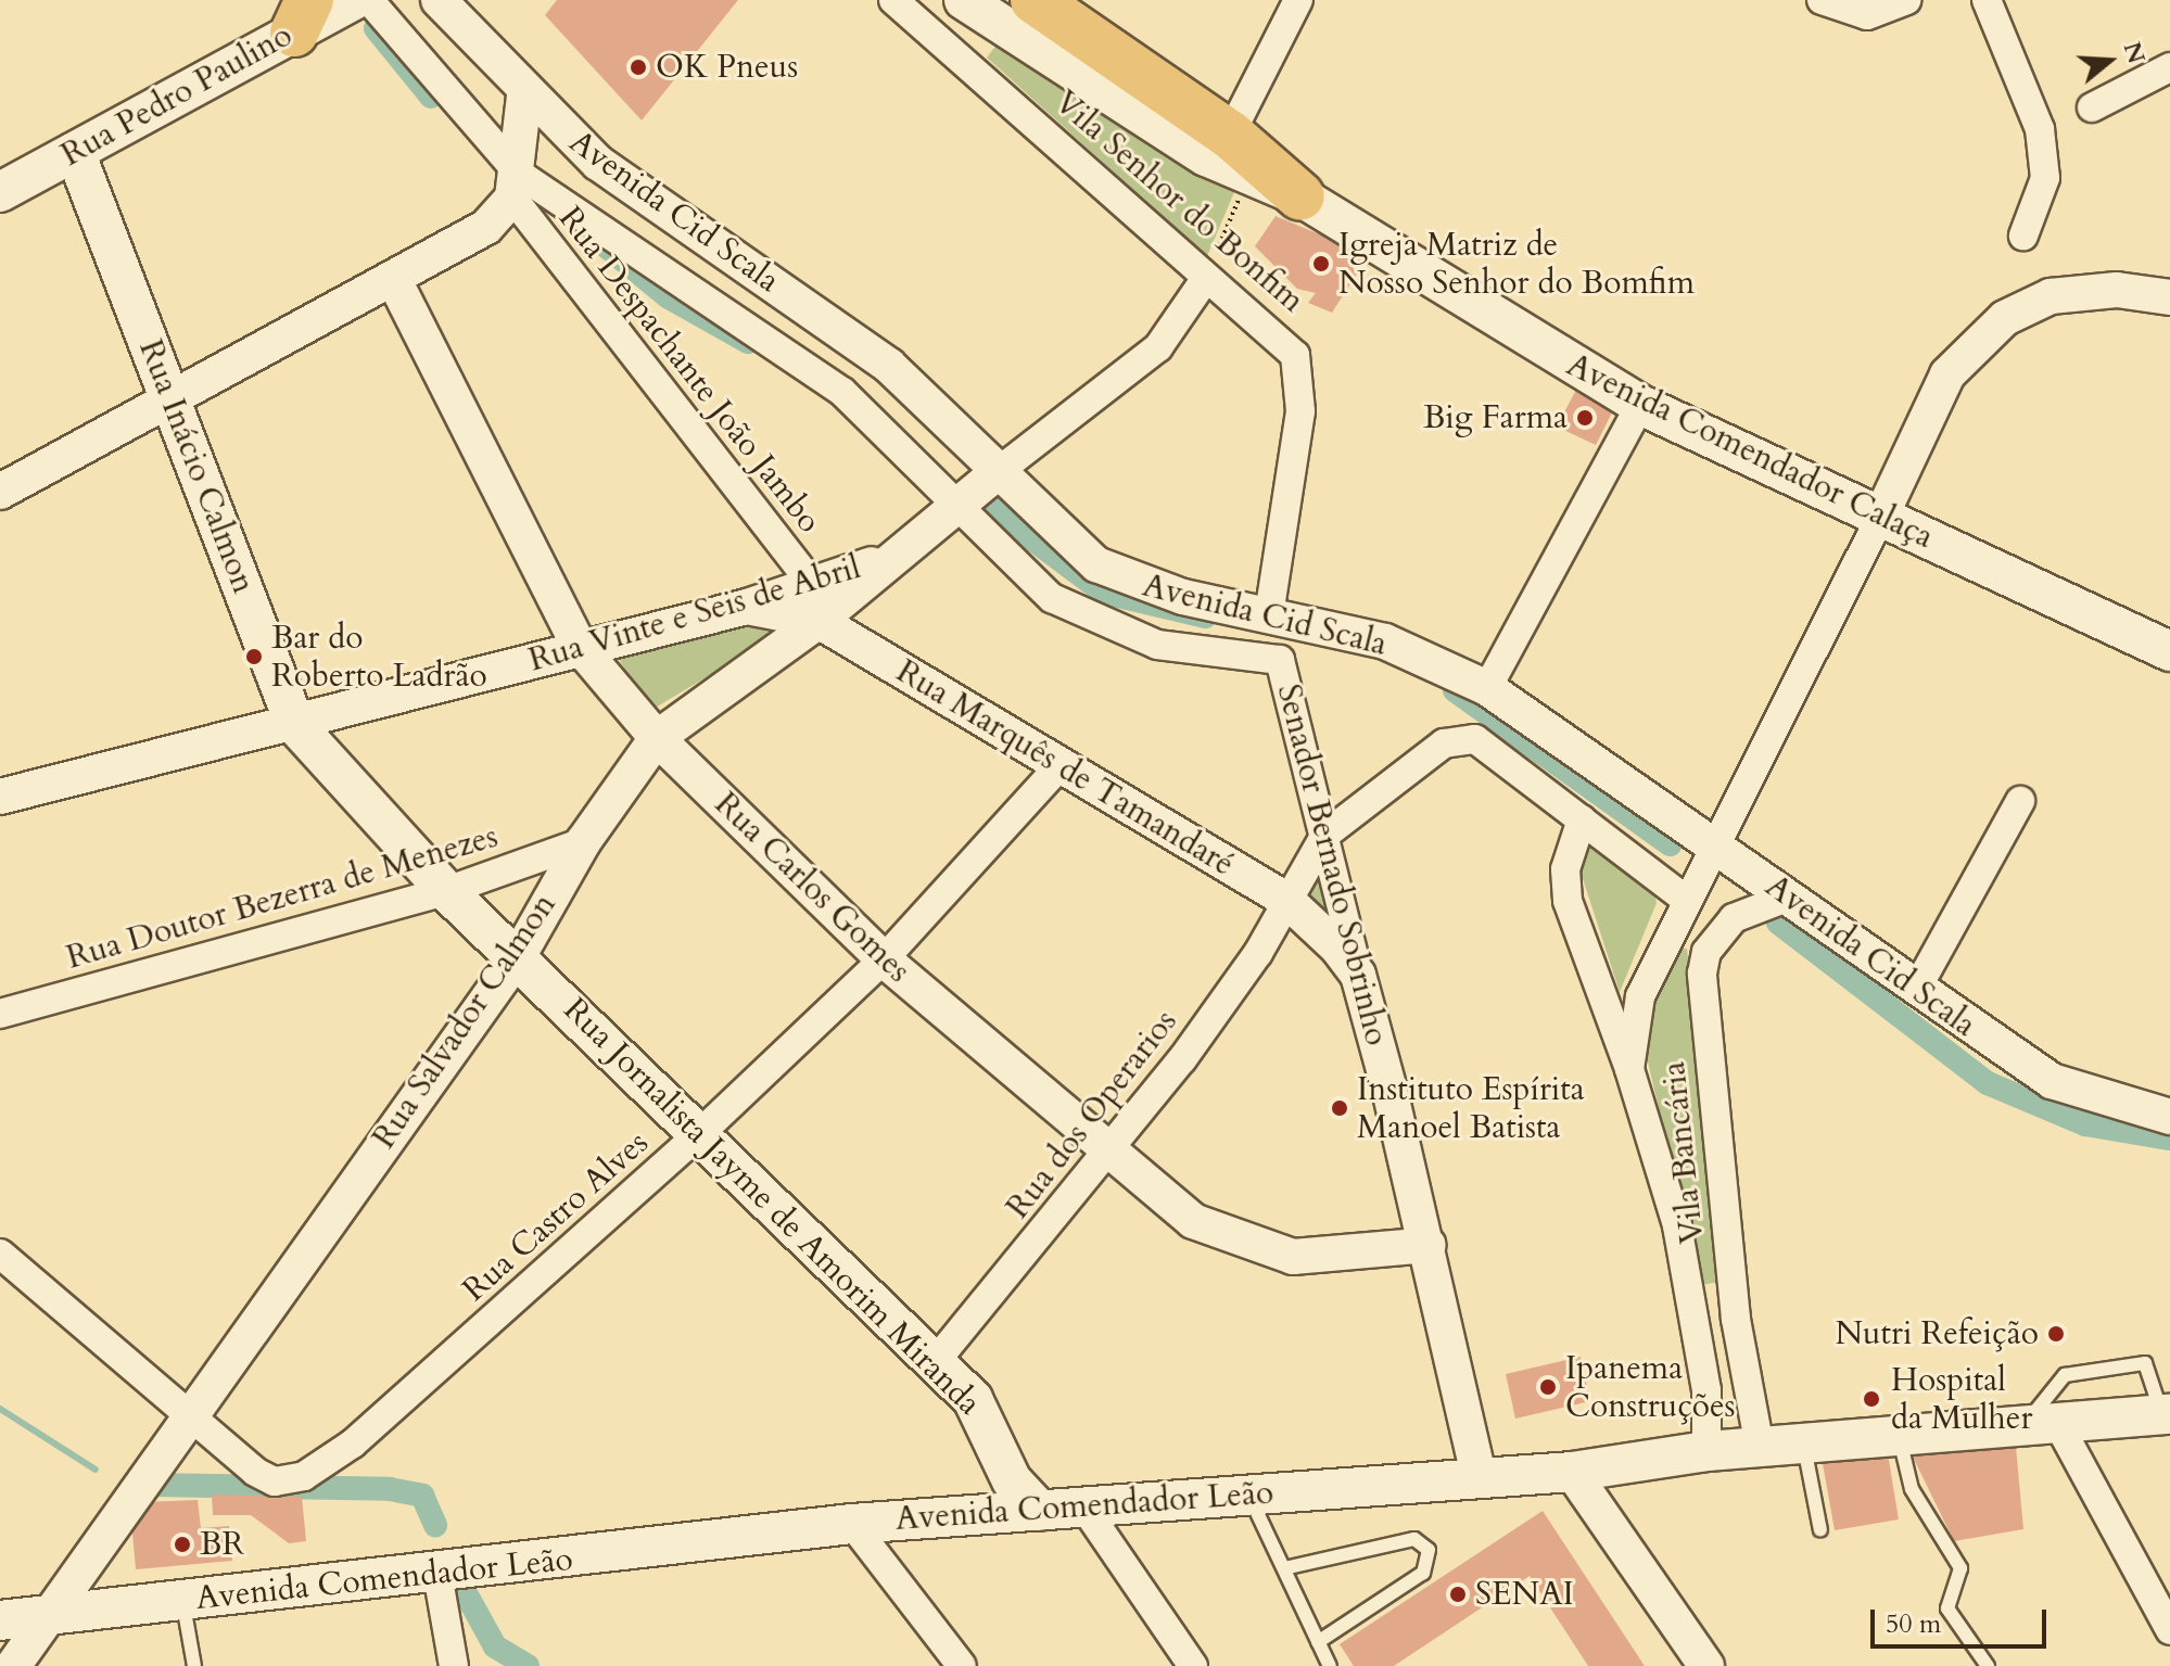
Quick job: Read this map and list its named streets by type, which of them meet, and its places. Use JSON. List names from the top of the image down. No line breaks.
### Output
{"streets":{"main road":["Rua Pedro Paulino","Avenida Comendador Calaça","Rua Inácio Calmon","Rua Jornalista Jayme de Amorim Miranda","Avenida Comendador Leão"],"street":["Vila Senhor do Bonfim","Avenida Cid Scala","Rua Despachante João Jambo","Rua Vinte e Seis de Abril","Rua Marquês de Tamandaré","Senador Bernado Sobrinho","Rua Carlos Gomes","Rua Doutor Bezerra de Menezes","Rua Salvador Calmon","Rua dos Operarios","Vila Bancária","Rua Castro Alves"]},"crossings":[["Rua Pedro Paulino","Rua Inácio Calmon"],["Vila Senhor do Bonfim","Avenida Cid Scala"],["Avenida Cid Scala","Rua Despachante João Jambo"],["Avenida Cid Scala","Senador Bernado Sobrinho"],["Avenida Cid Scala","Rua Salvador Calmon"],["Avenida Cid Scala","Vila Bancária"],["Rua Despachante João Jambo","Rua Vinte e Seis de Abril"],["Rua Inácio Calmon","Rua Vinte e Seis de Abril"],["Rua Inácio Calmon","Rua Doutor Bezerra de Menezes"],["Rua Inácio Calmon","Rua Salvador Calmon"],["Rua Inácio Calmon","Rua Jornalista Jayme de Amorim Miranda"],["Rua Vinte e Seis de Abril","Rua Marquês de Tamandaré"],["Rua Vinte e Seis de Abril","Rua Carlos Gomes"],["Rua Vinte e Seis de Abril","Rua Salvador Calmon"],["Rua Marquês de Tamandaré","Senador Bernado Sobrinho"],["Rua Marquês de Tamandaré","Rua Salvador Calmon"],["Rua Marquês de Tamandaré","Rua dos Operarios"],["Rua Marquês de Tamandaré","Rua Castro Alves"],["Senador Bernado Sobrinho","Rua Carlos Gomes"],["Senador Bernado Sobrinho","Rua dos Operarios"],["Senador Bernado Sobrinho","Avenida Comendador Leão"],["Rua Carlos Gomes","Rua Salvador Calmon"],["Rua Carlos Gomes","Rua dos Operarios"],["Rua Carlos Gomes","Rua Castro Alves"],["Rua Doutor Bezerra de Menezes","Rua Salvador Calmon"],["Rua Salvador Calmon","Rua Jornalista Jayme de Amorim Miranda"],["Rua Salvador Calmon","Rua Castro Alves"],["Rua Salvador Calmon","Avenida Comendador Leão"],["Rua dos Operarios","Rua Jornalista Jayme de Amorim Miranda"],["Vila Bancária","Avenida Comendador Leão"],["Rua Jornalista Jayme de Amorim Miranda","Rua Castro Alves"],["Rua Jornalista Jayme de Amorim Miranda","Avenida Comendador Leão"]],"places":["OK Pneus","Igreja Matriz de Nosso Senhor do Bomfim","Big Farma","Bar do Roberto Ladrão","Instituto Espírita Manoel Batista","Nutri Refeição","Ipanema Construções","Hospital da Mulher","BR","SENAI"],"scale_bar":"50 m","north":"right"}
